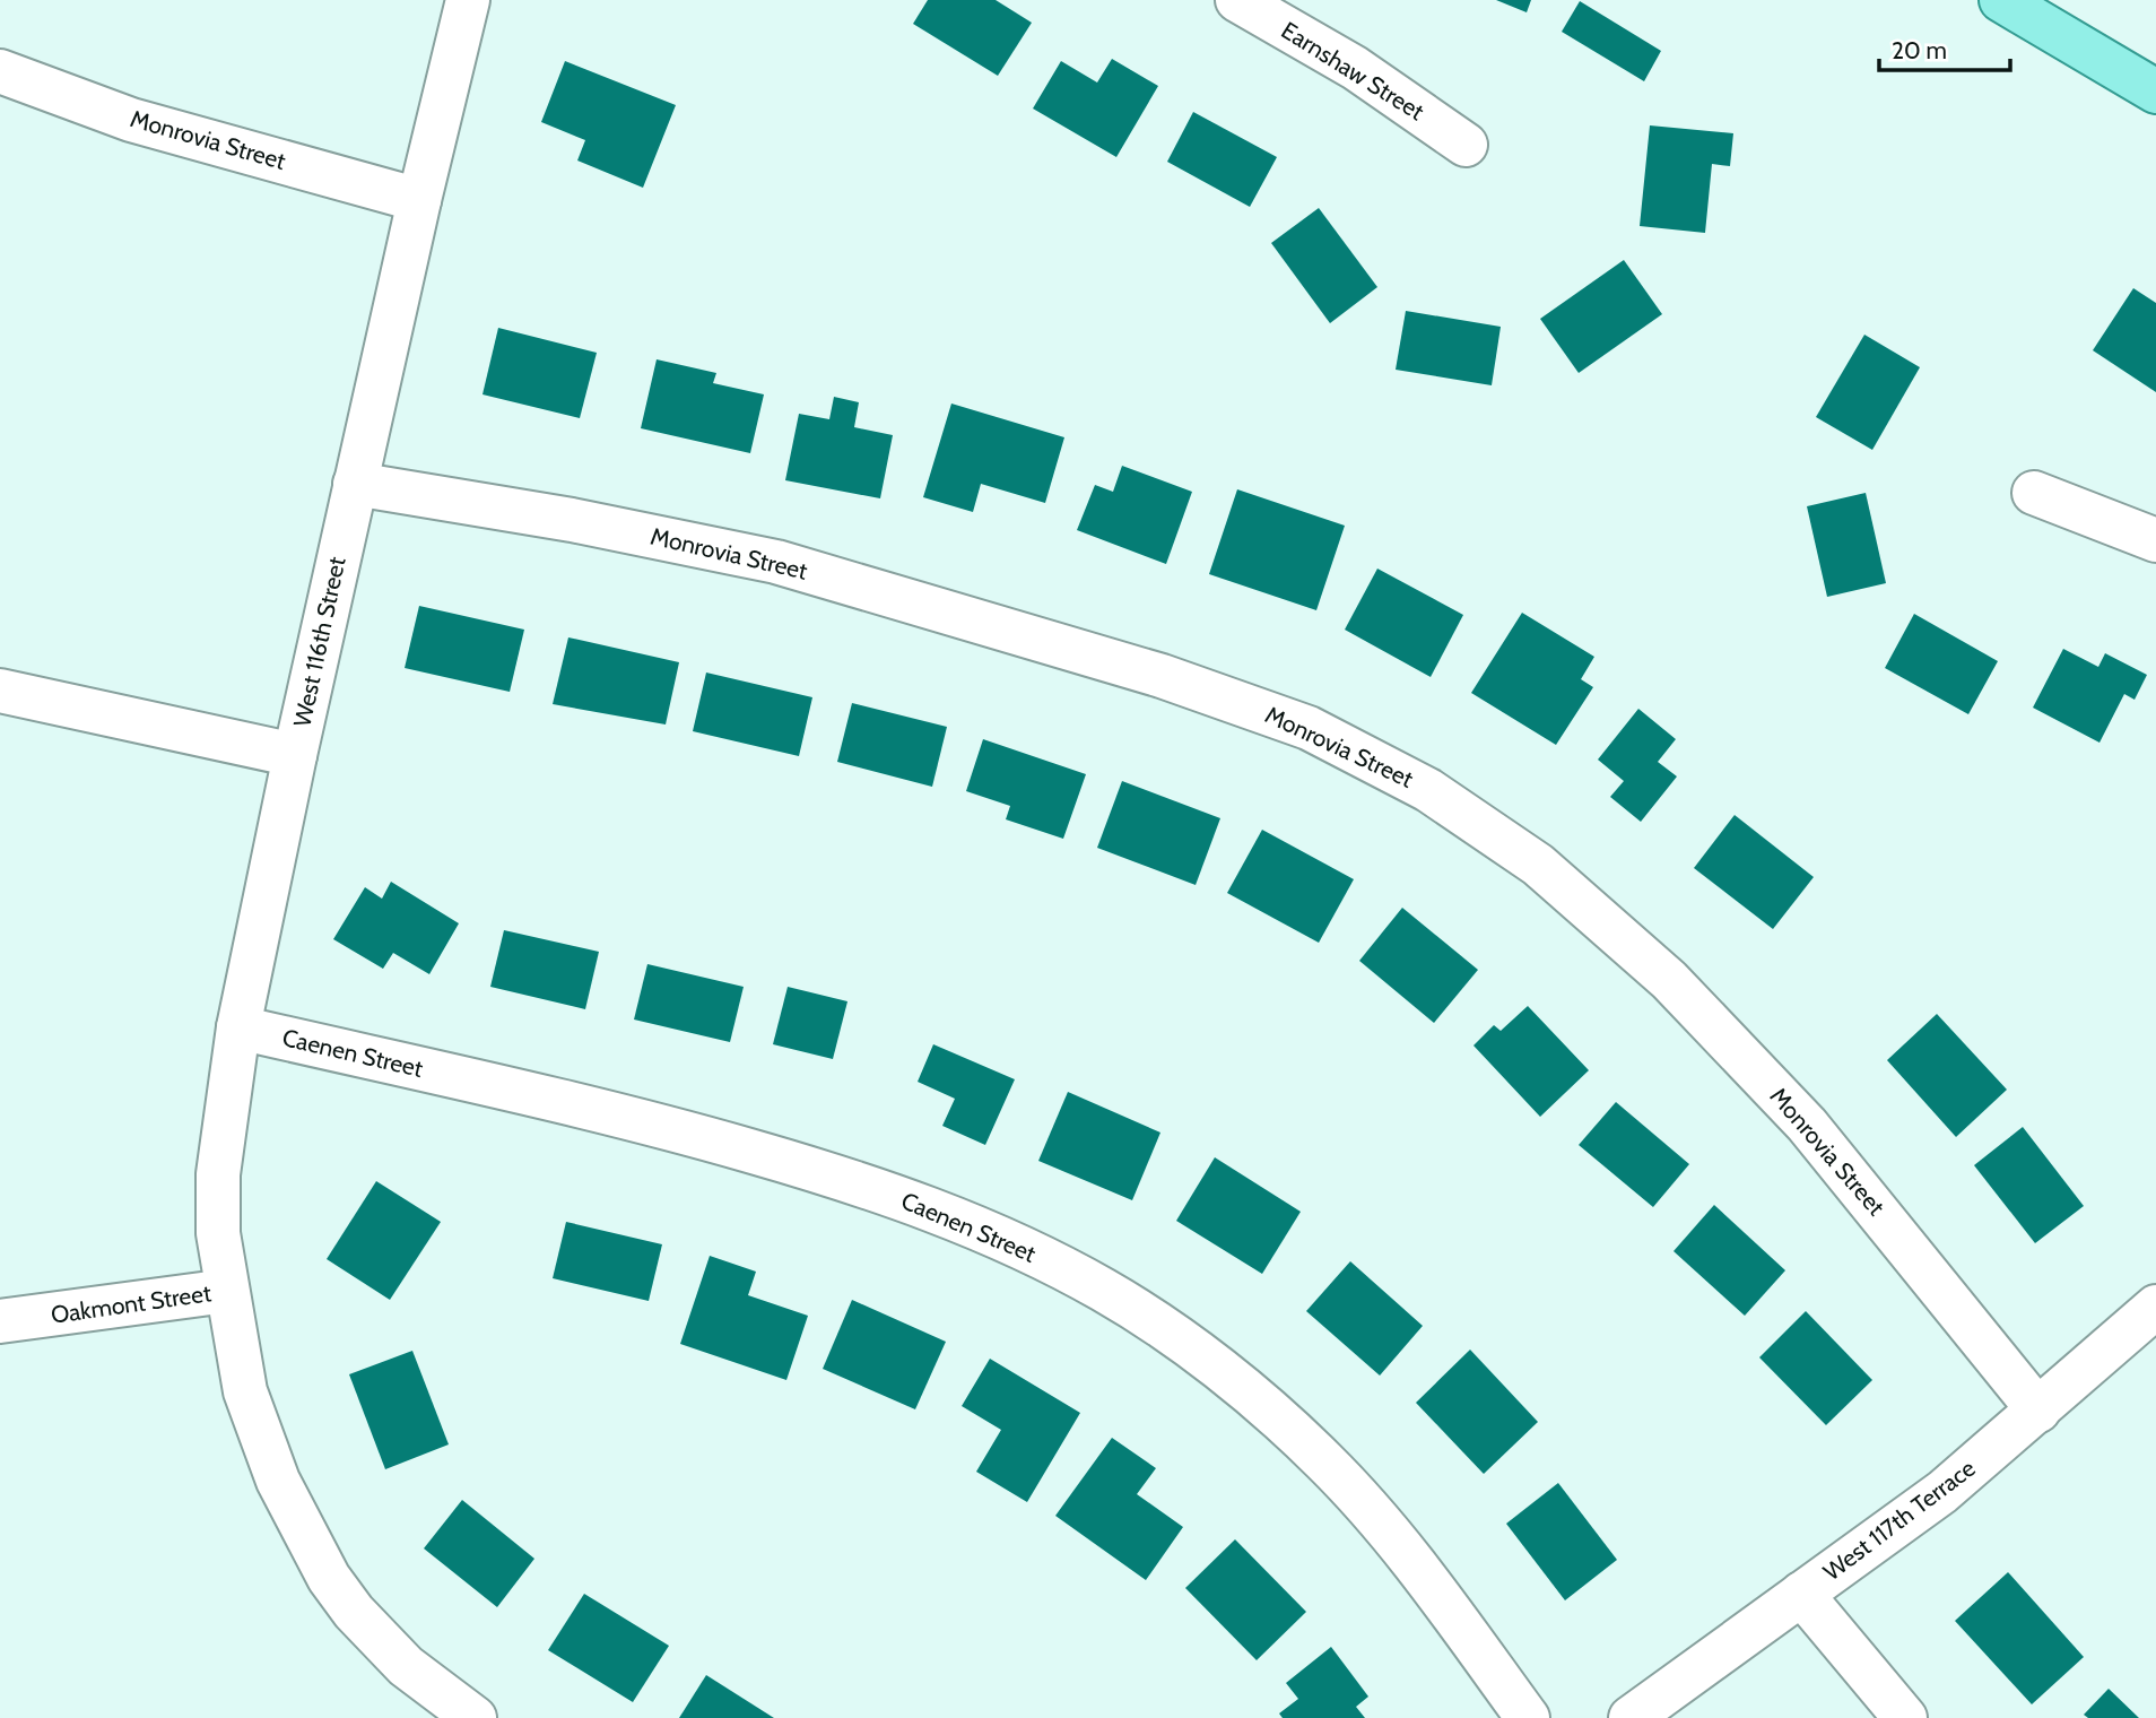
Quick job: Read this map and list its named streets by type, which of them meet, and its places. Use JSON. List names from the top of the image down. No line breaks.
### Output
{"streets":{"street":["Earnshaw Street","Monrovia Street","West 116th Street","Caenen Street","Oakmont Street","West 117th Terrace"]},"crossings":[["Monrovia Street","West 116th Street"],["Monrovia Street","West 117th Terrace"],["West 116th Street","Caenen Street"],["West 116th Street","Oakmont Street"]],"scale_bar":"20 m"}
